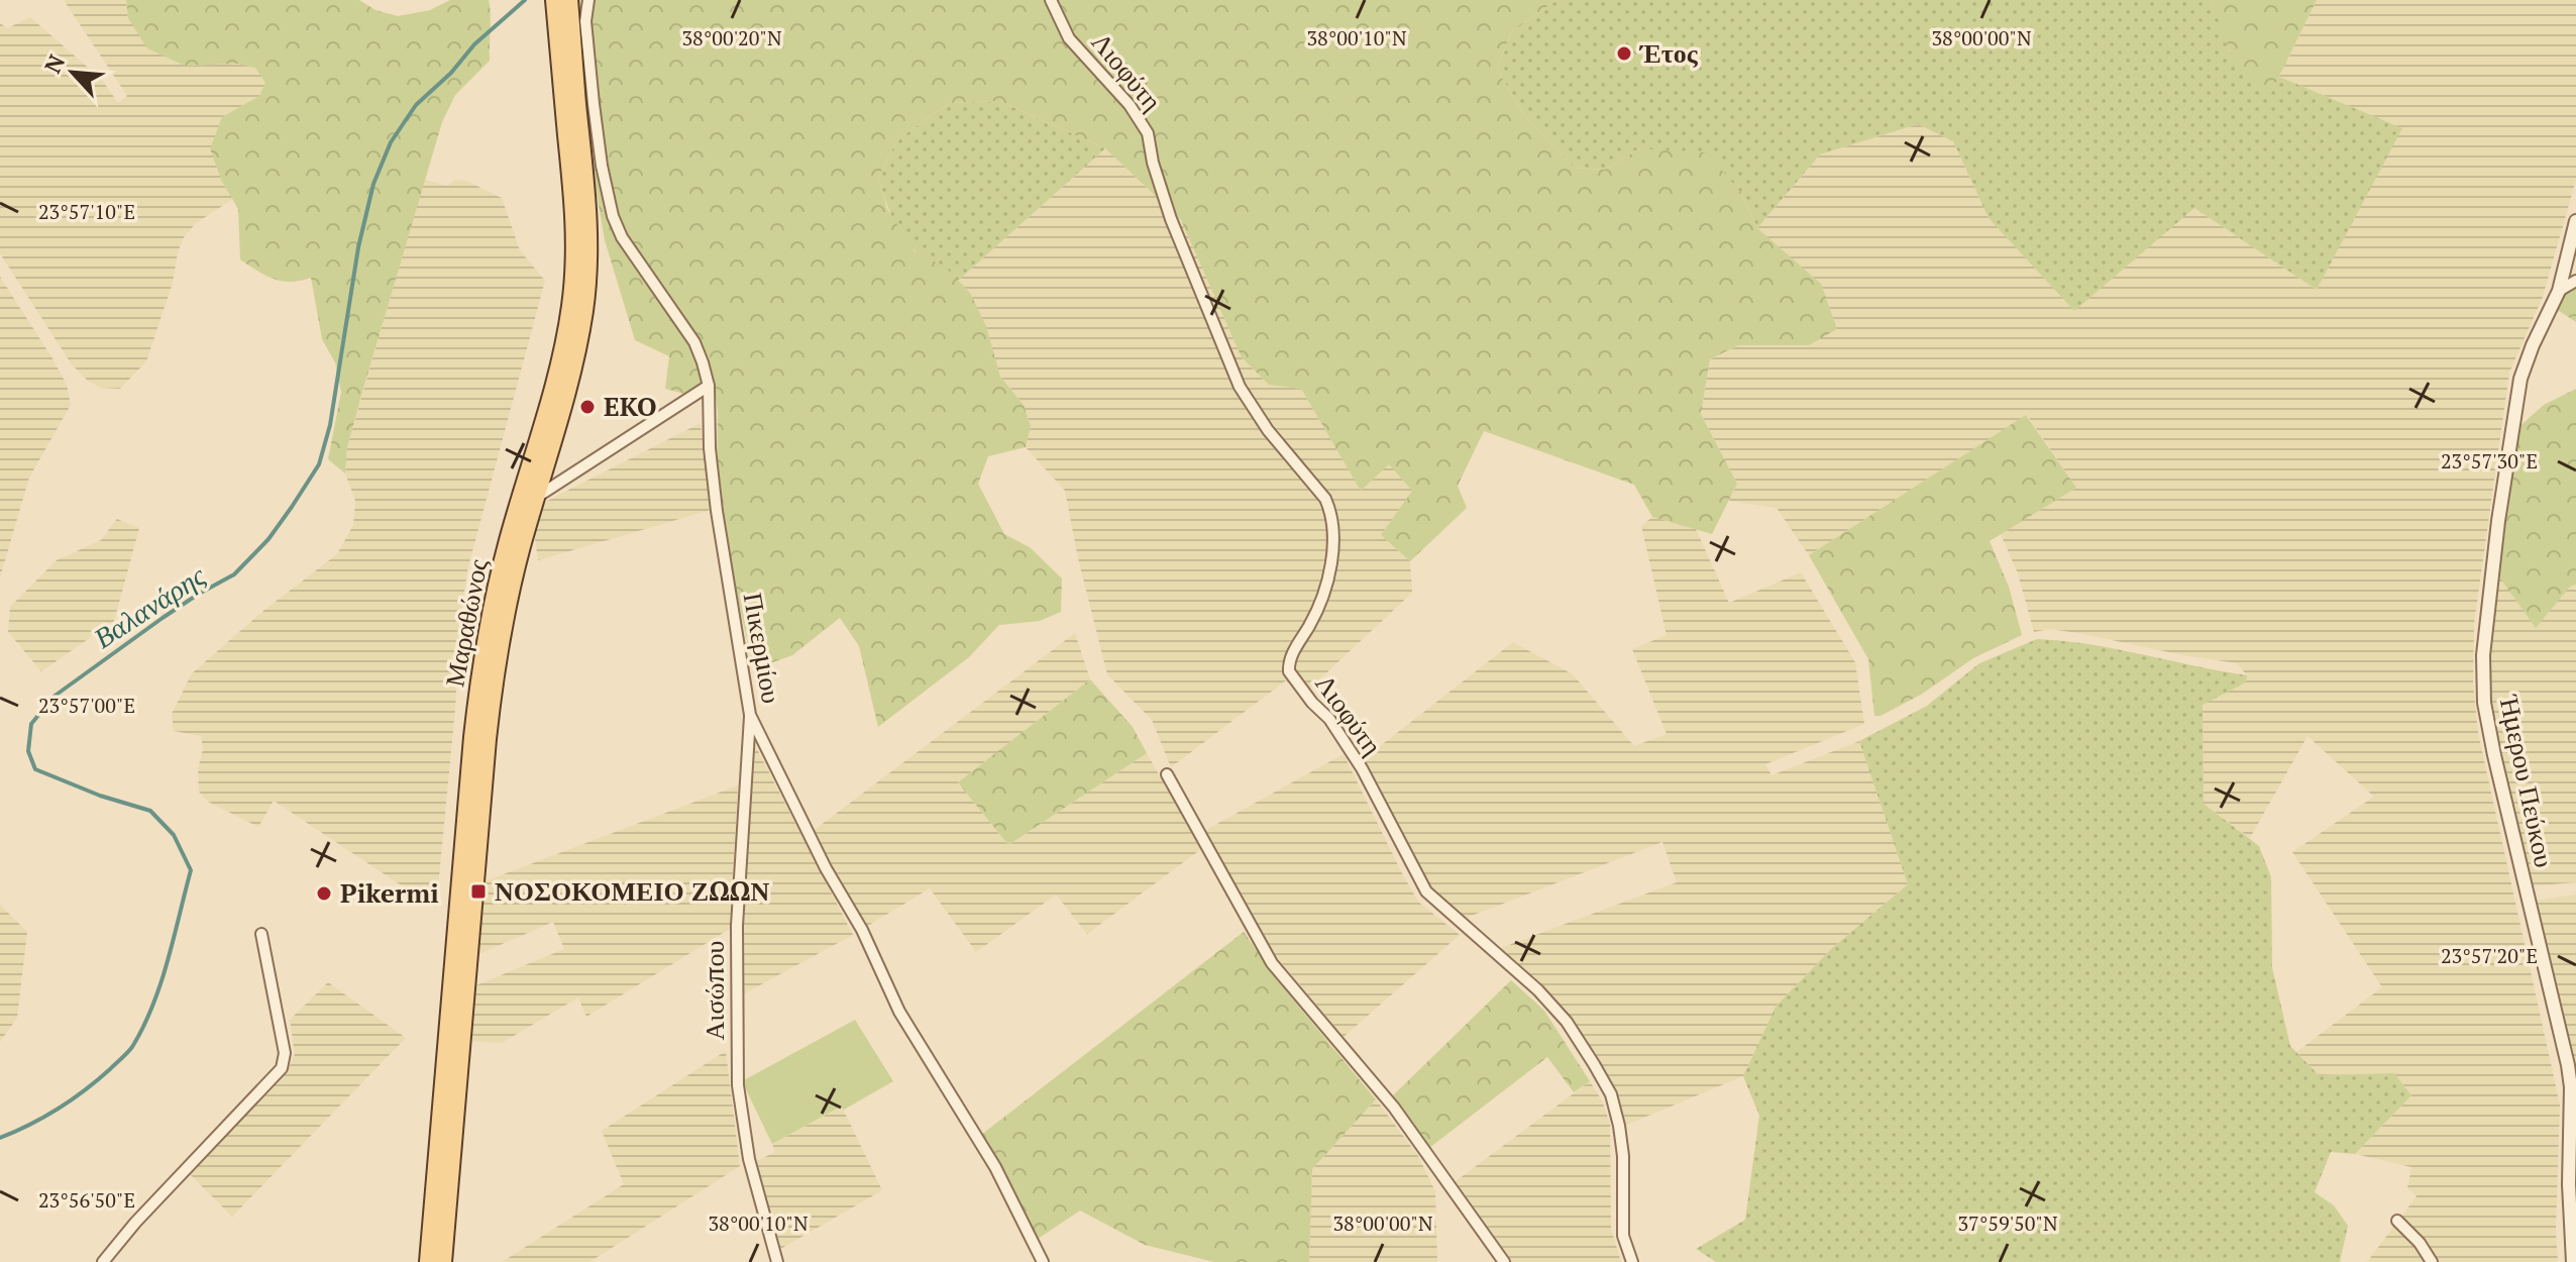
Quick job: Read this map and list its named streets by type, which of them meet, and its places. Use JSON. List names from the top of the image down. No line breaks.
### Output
{"streets":{"main road":["Μαραθώνος"],"street":["Λιοφύτη","Πικερμίου","Ήμερου Πεύκου","Αισώπου"]},"crossings":[["Πικερμίου","Αισώπου"]],"water":["Βαλανάρης"],"places":{"other":["Έτος","EKO","Pikermi"],"transit":["ΝΟΣΟΚΟΜΕΙΟ ΖΩΩΝ"]},"north":"top left","coordinates":["38°00'20\"N","38°00'10\"N","38°00'00\"N","23°57'10\"E","23°57'30\"E","23°57'00\"E","23°57'20\"E","23°56'50\"E","37°59'50\"N"]}
